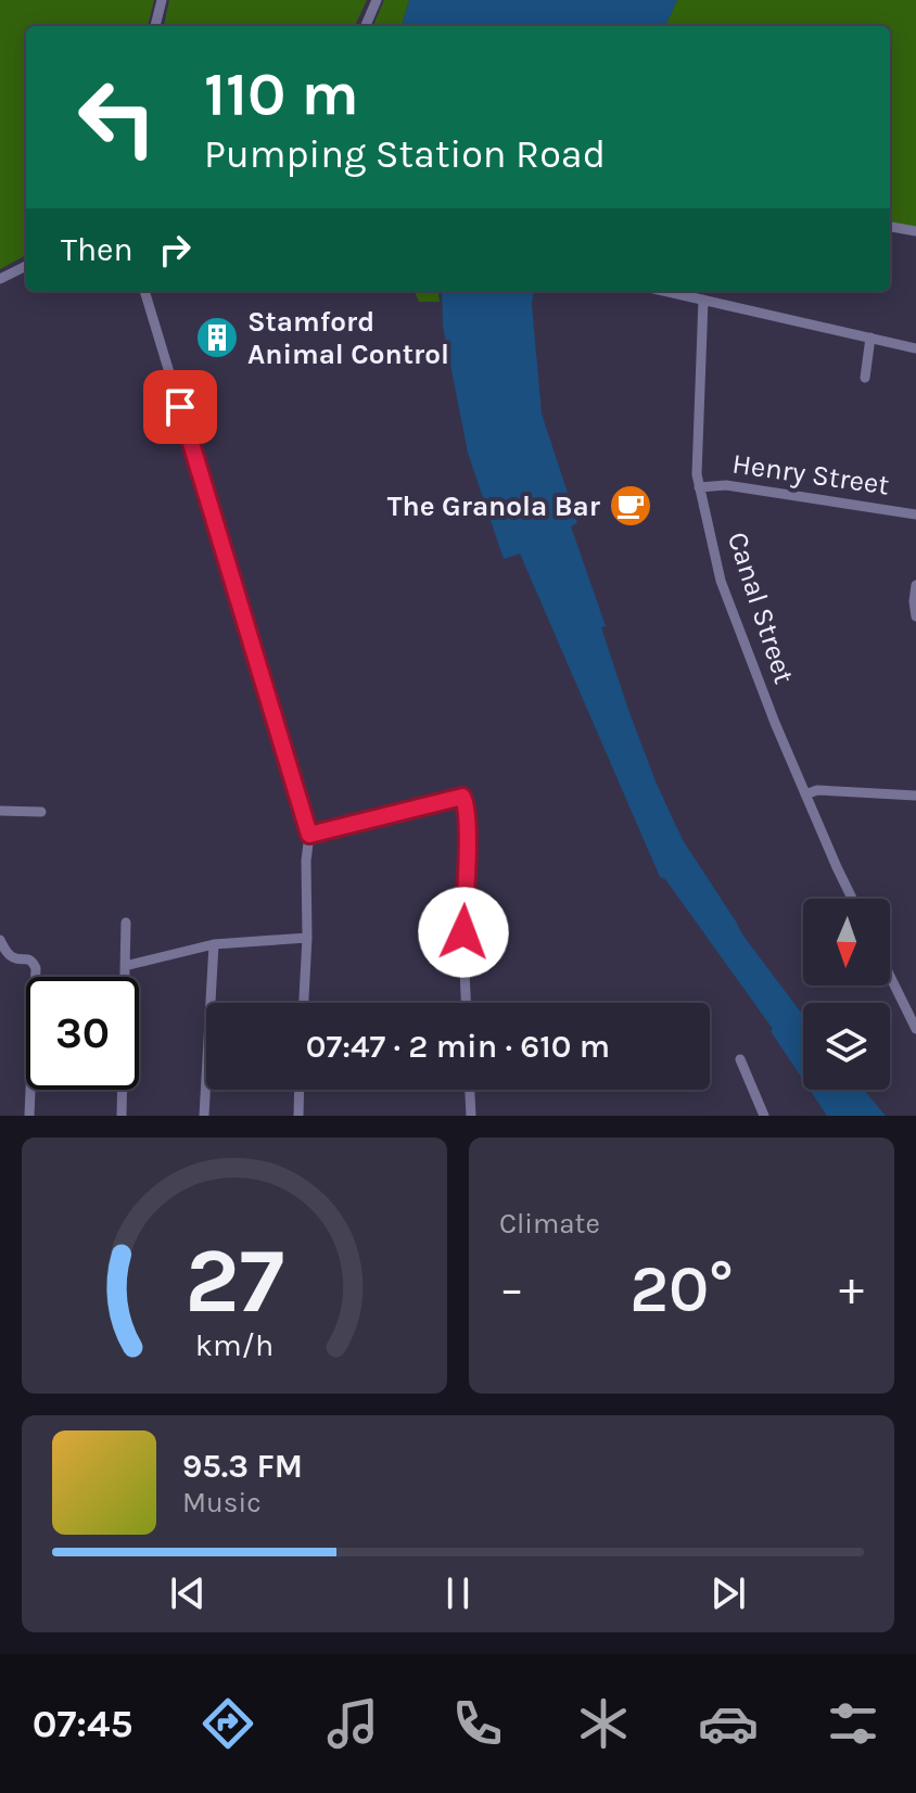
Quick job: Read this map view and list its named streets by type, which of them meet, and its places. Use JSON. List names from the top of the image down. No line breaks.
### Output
{"streets":{"street":["Henry Street","Canal Street"]},"crossings":[["Henry Street","Canal Street"]],"places":{"building":["Stamford Animal Control"],"cafe":["The Granola Bar"]},"north":"bottom","page":{"turn":["110 m","Pumping Station Road"],"then":"Then","limit":"30","trip":"07:47 · 2 min · 610 m","tile":"Climate","heat":["−","20°","+"],"song":["95.3 FM","Music"],"tabs":"07:45","gauge":["27","km/h"]}}
